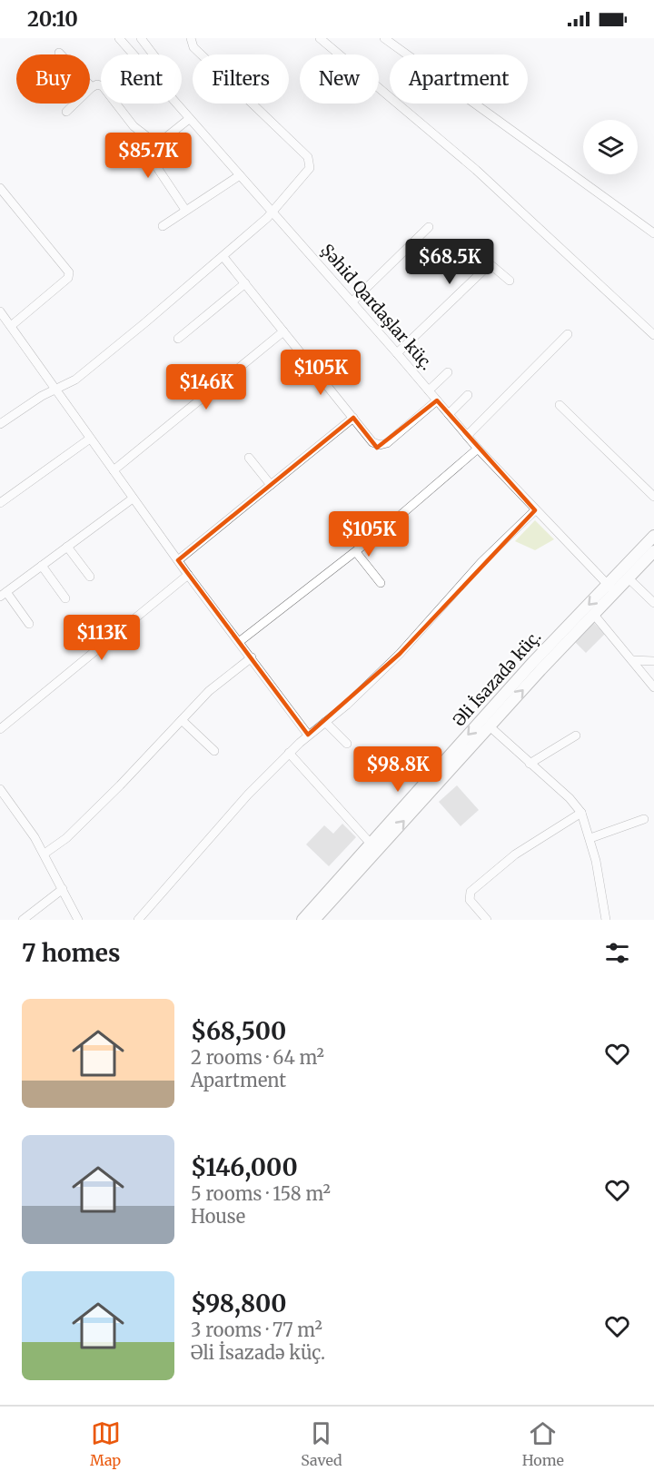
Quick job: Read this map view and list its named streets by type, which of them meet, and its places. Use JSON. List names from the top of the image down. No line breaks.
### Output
{"streets":{"main road":["Əli İsazadə küç."],"street":["Şəhid Qardaşlar küç."]},"crossings":[["Şəhid Qardaşlar küç.","Əli İsazadə küç."]],"page":{"status":"20:10","chip":["Buy","Rent","Filters","New","Apartment"],"price":["$85.7K","$68.5K","$105K","$146K","$105K","$113K","$98.8K"],"heading":"7 homes","list":[{"name":"$68,500","note":"2 rooms · 64 m² · Apartment"},{"name":"$146,000","note":"5 rooms · 158 m² · House"},{"name":"$98,800","note":"3 rooms · 77 m² · Əli İsazadə küç."}],"tabs":["Map","Saved","Home"]}}
